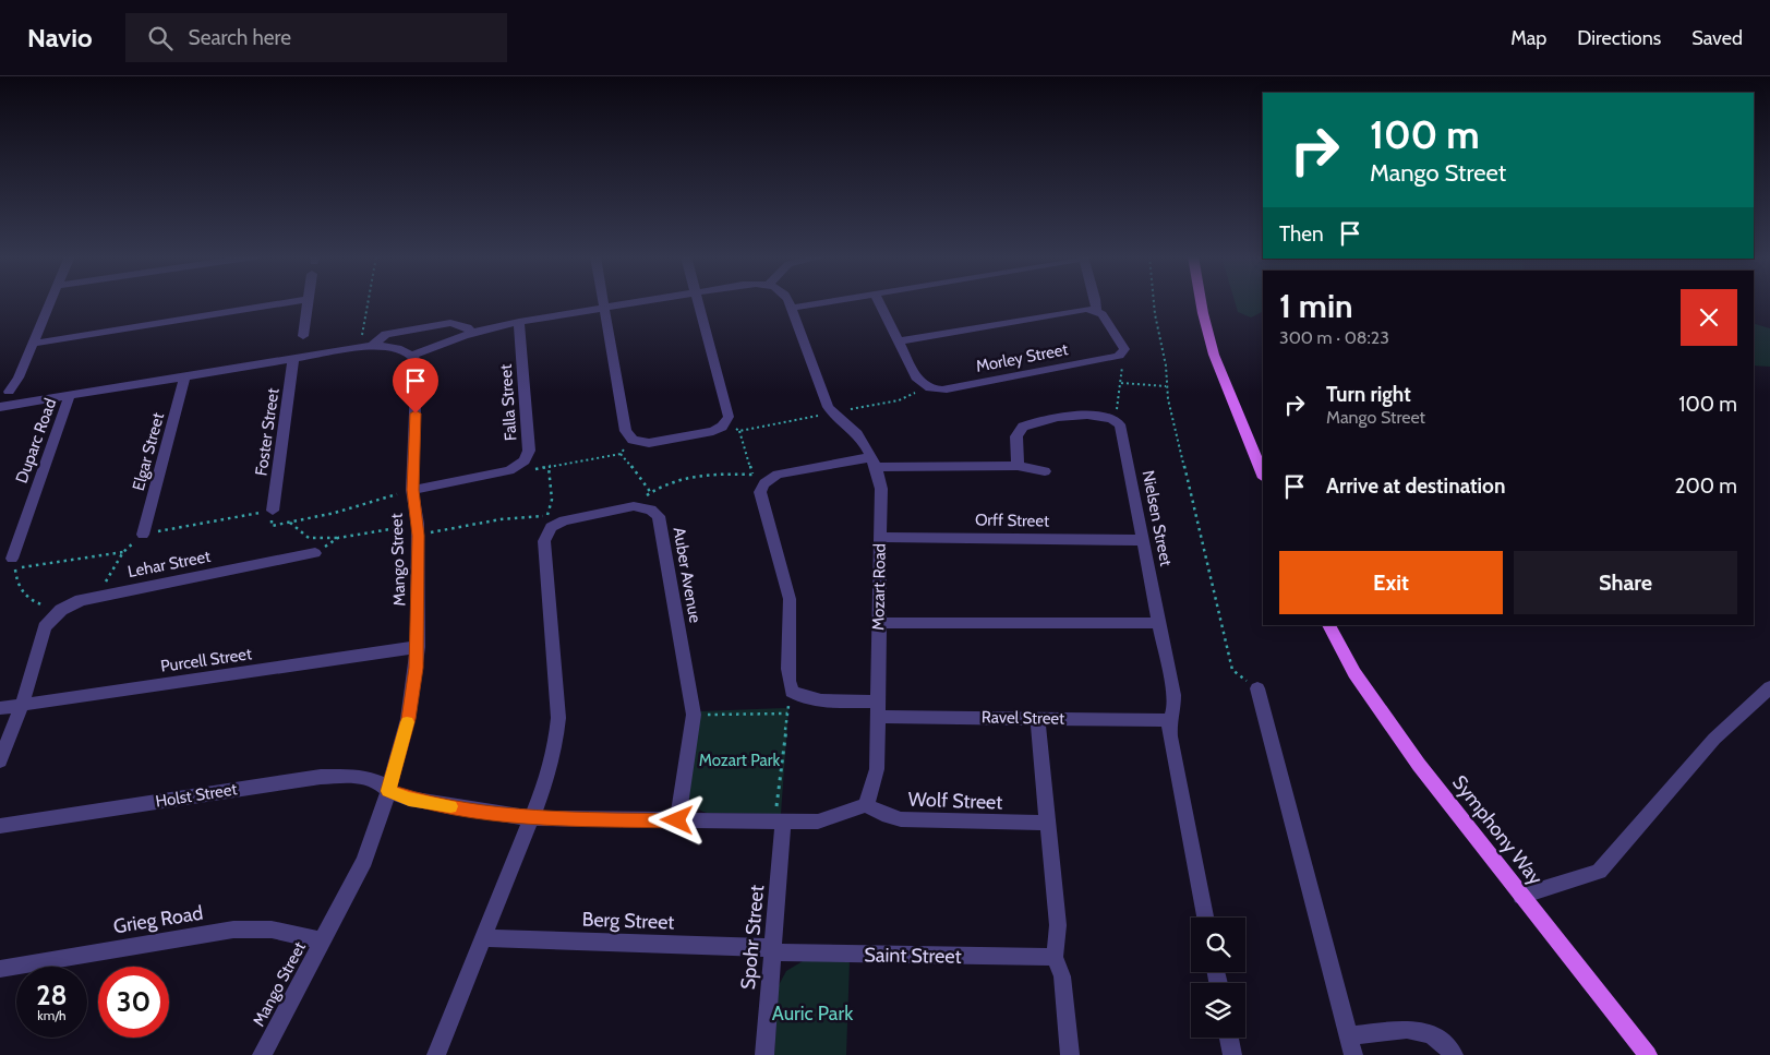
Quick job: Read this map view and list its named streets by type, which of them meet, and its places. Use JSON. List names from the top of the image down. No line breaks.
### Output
{"streets":{"main road":["Symphony Way"],"street":["Morley Street","Falla Street","Foster Street","Duparc Road","Elgar Street","Nielsen Street","Orff Street","Mango Street","Lehar Street","Auber Avenue","Mozart Road","Purcell Street","Ravel Street","Holst Street","Wolf Street","Grieg Road","Berg Street","Spohr Street","Saint Street"]},"crossings":[["Falla Street","Mango Street"],["Nielsen Street","Orff Street"],["Orff Street","Mozart Road"],["Mango Street","Purcell Street"],["Mango Street","Holst Street"],["Mango Street","Grieg Road"],["Lehar Street","Purcell Street"],["Mozart Road","Ravel Street"],["Mozart Road","Wolf Street"],["Berg Street","Spohr Street"],["Berg Street","Saint Street"],["Spohr Street","Saint Street"]],"parks":["Mozart Park","Auric Park"],"page":{"header":"Navio","search":"Search here","nav":["Map","Directions","Saved"],"turn":["100 m","Mango Street"],"then":"Then","heading":["1 min","300 m · 08:23"],"list":[{"name":"Turn right","note":"Mango Street","value":"100 m"},{"name":"Arrive at destination","value":"200 m"}],"buttons":["Exit","Share"],"speed":"28 km/h","limit":"30"}}
